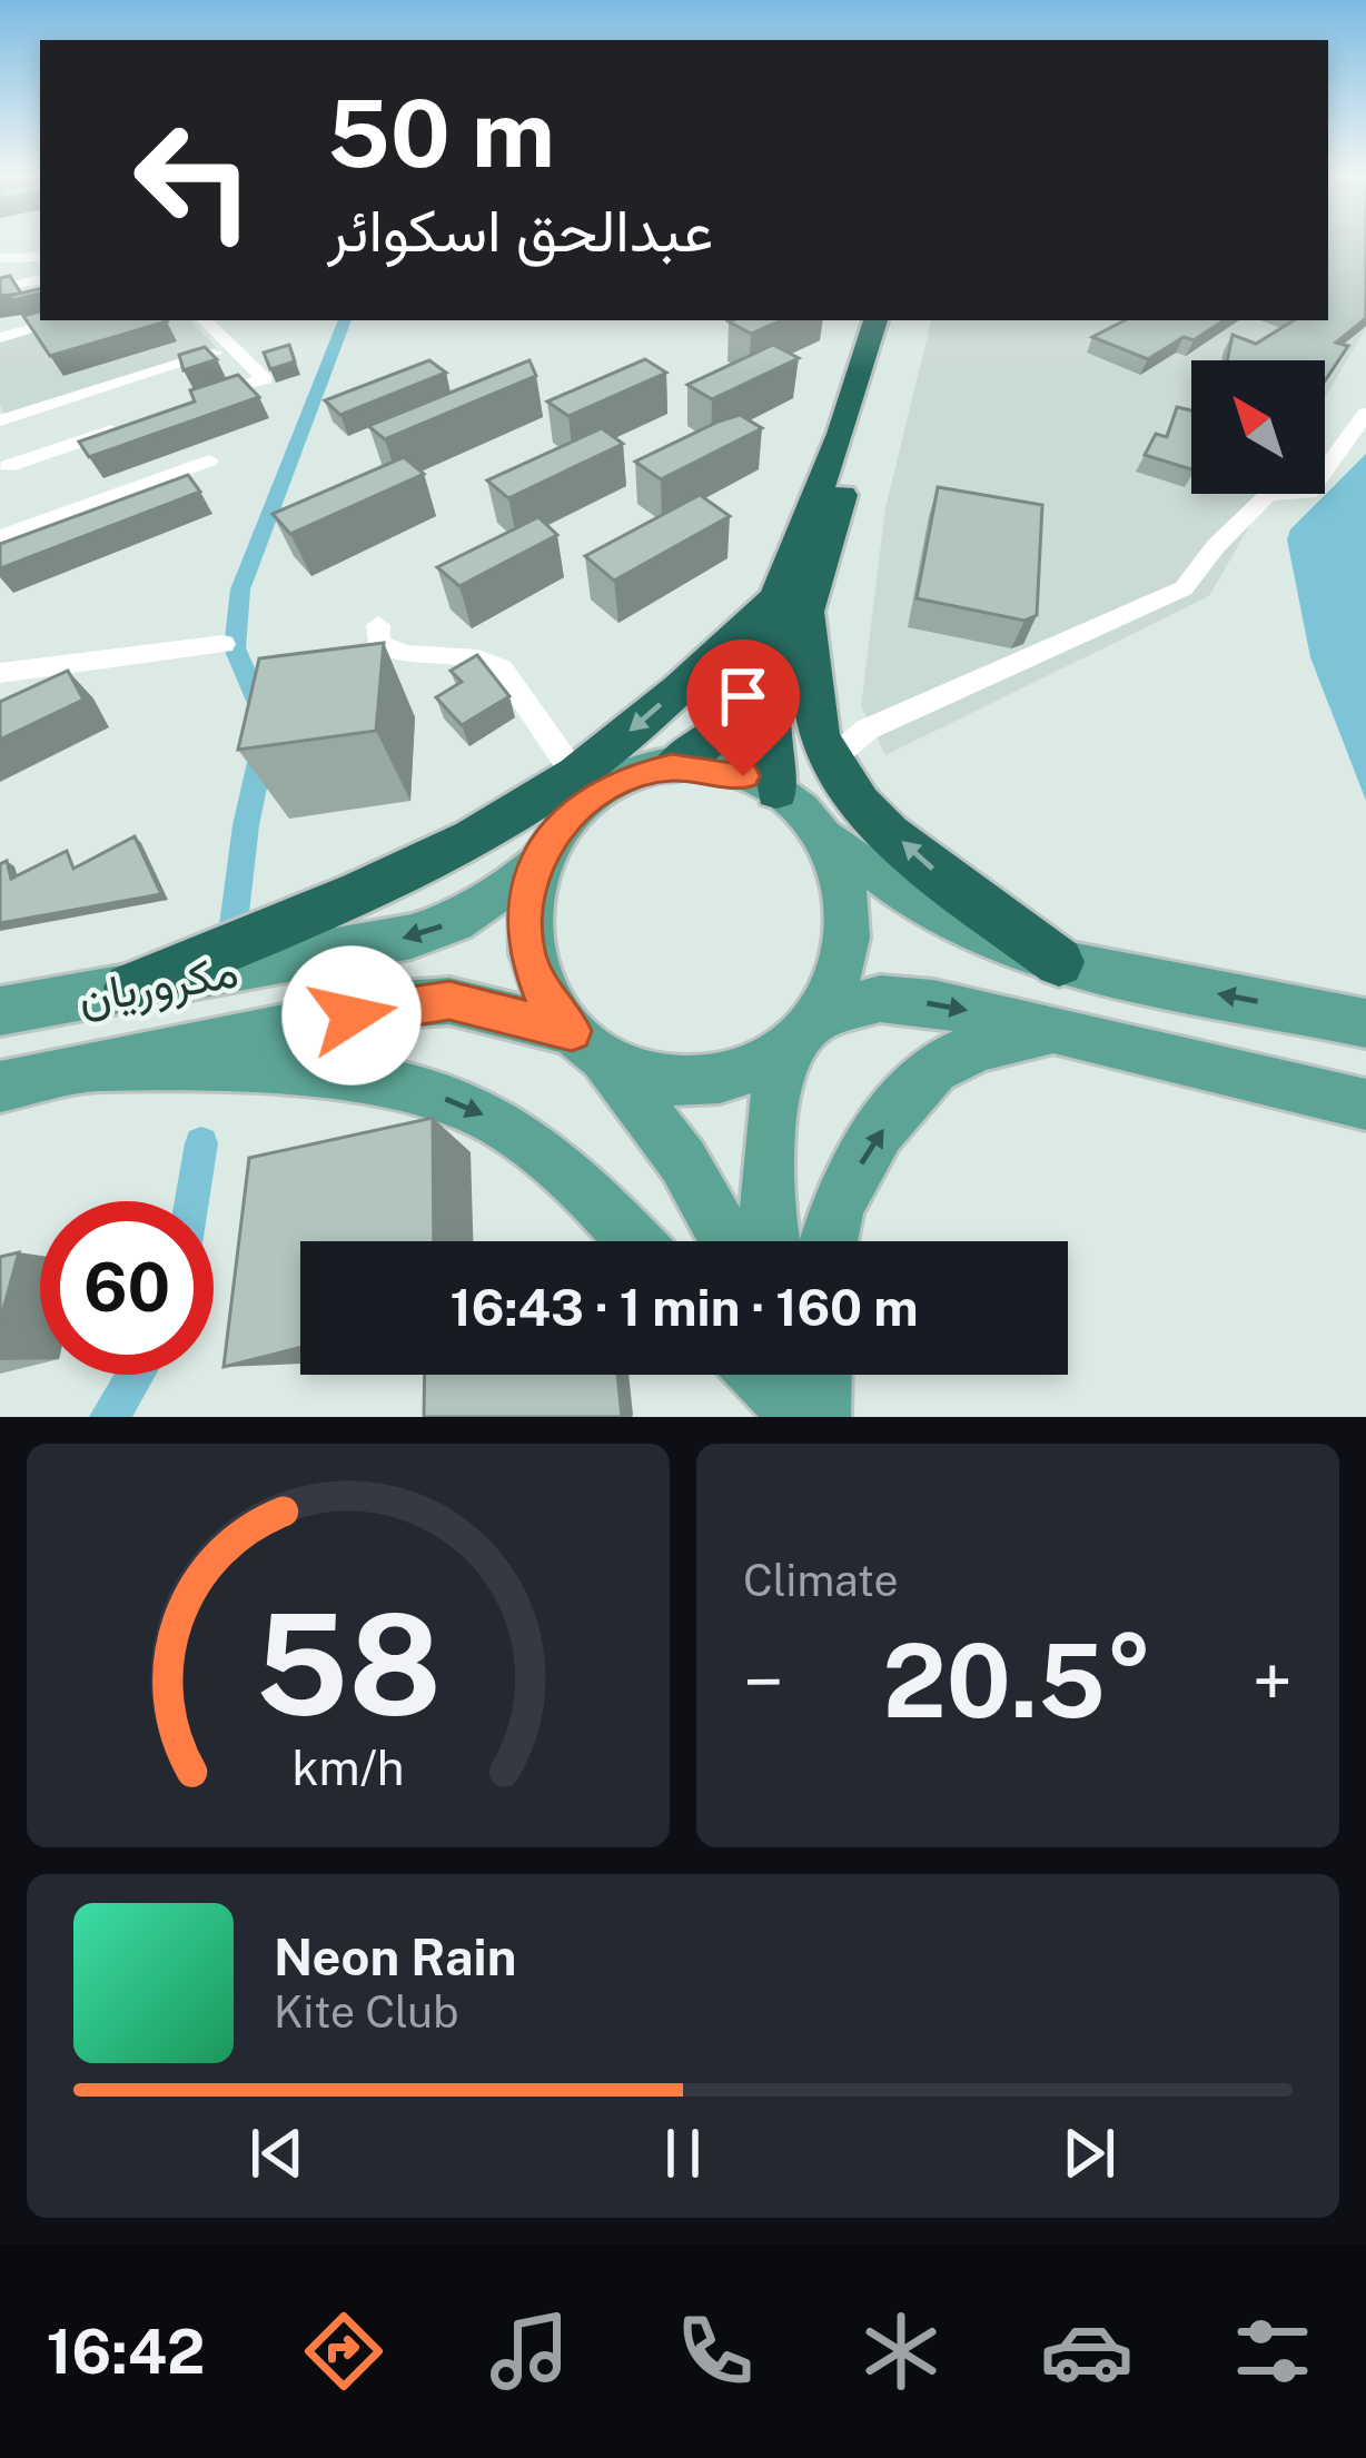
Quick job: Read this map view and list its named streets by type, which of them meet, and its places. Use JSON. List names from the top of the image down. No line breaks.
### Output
{"streets":{"main road":["مکروریان"]},"north":"top left","page":{"turn":["50 m","عبدالحق اسکوائر"],"limit":"60","trip":"16:43 · 1 min · 160 m","tile":"Climate","heat":["−","20.5°","+"],"song":["Neon Rain","Kite Club"],"tabs":"16:42","gauge":["58","km/h"]}}
